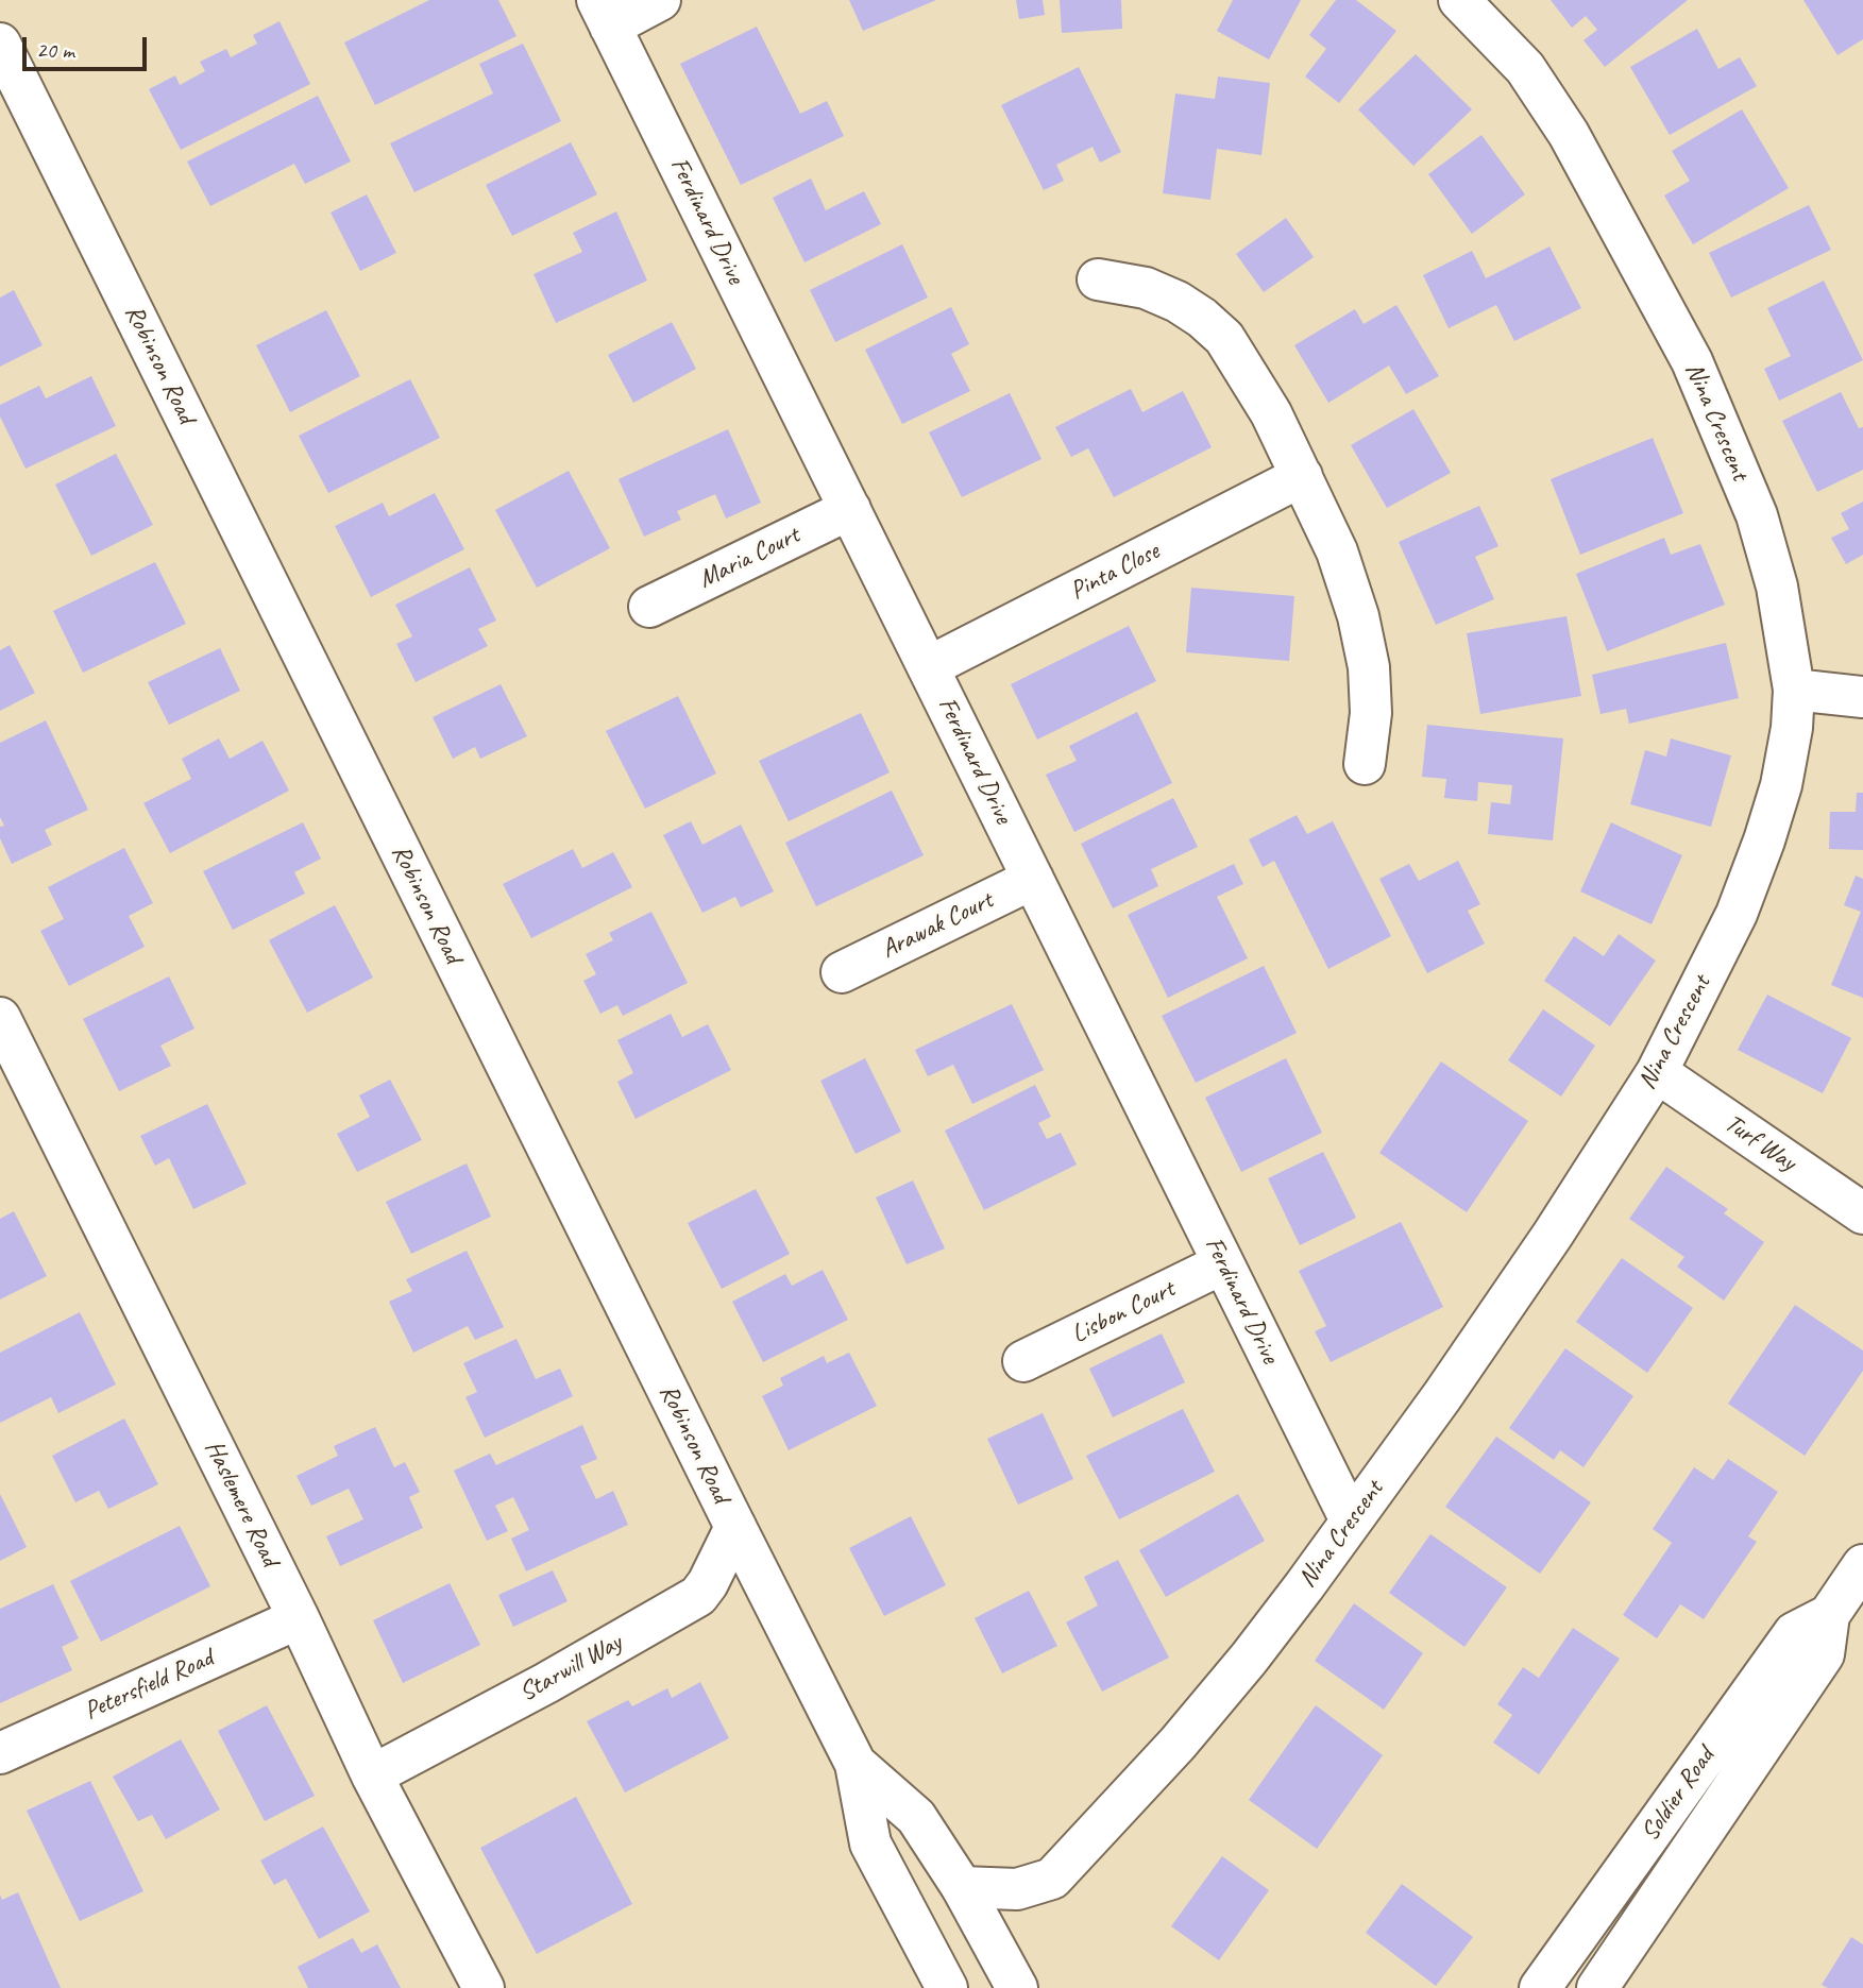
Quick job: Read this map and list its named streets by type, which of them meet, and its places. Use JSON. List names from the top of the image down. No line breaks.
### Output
{"streets":{"main road":["Ferdinard Drive","Robinson Road","Nina Crescent","Maria Court","Pinta Close","Arawak Court","Turf Way","Lisbon Court","Haslemere Road","Starwill Way","Petersfield Road","Soldier Road"]},"crossings":[["Ferdinard Drive","Nina Crescent"],["Ferdinard Drive","Maria Court"],["Ferdinard Drive","Pinta Close"],["Ferdinard Drive","Arawak Court"],["Ferdinard Drive","Lisbon Court"],["Robinson Road","Nina Crescent"],["Robinson Road","Starwill Way"],["Nina Crescent","Turf Way"],["Haslemere Road","Starwill Way"],["Haslemere Road","Petersfield Road"]],"scale_bar":"20 m"}
